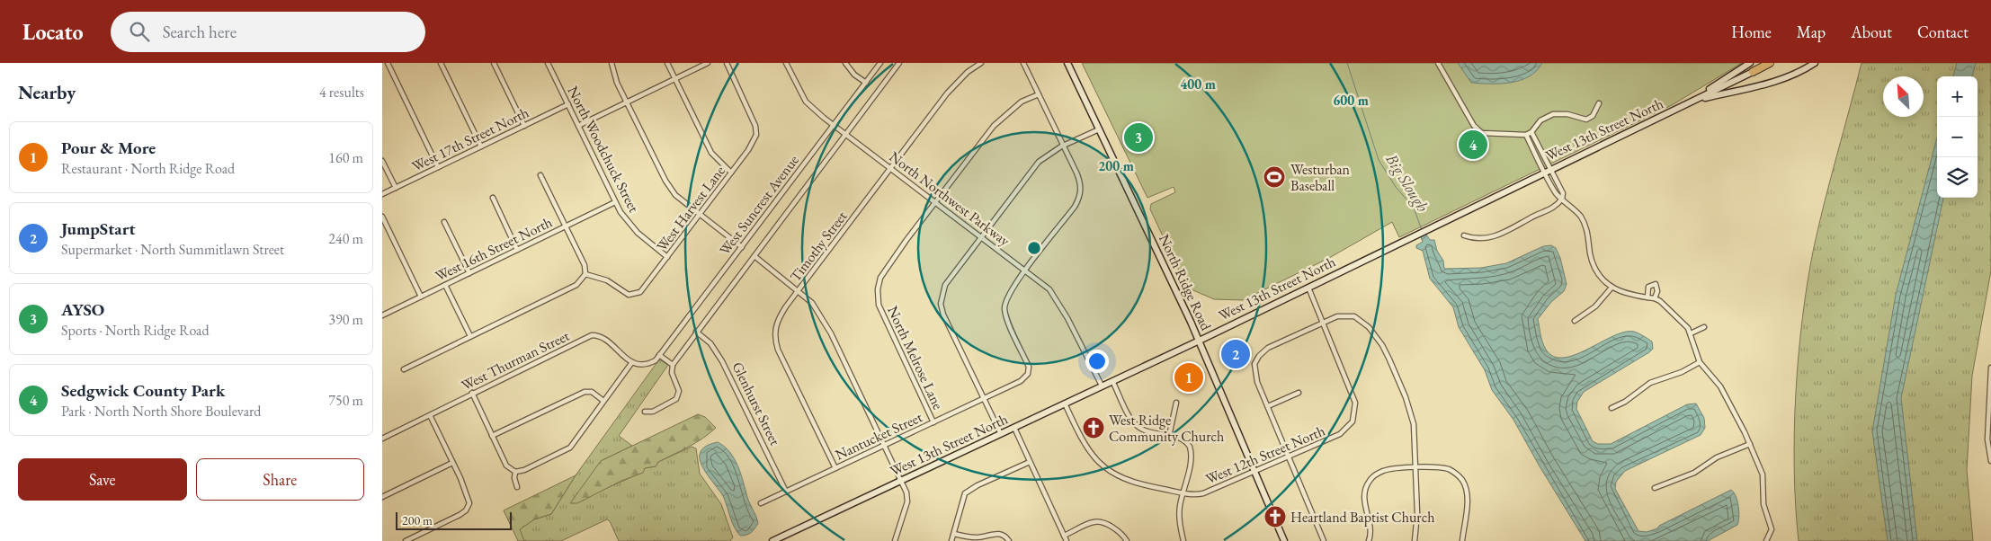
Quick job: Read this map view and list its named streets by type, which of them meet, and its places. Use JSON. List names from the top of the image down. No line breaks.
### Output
{"streets":{"street":["West 13th Street North","West 17th Street North","North Woodchuck Street","North Northwest Parkway","West Suncrest Avenue","West Harvest Lane","Timothy Street","West 16th Street North","North Ridge Road","North Melrose Lane","West Thurman Street","Glenhurst Street","Nantucket Street","West 12th Street North"]},"crossings":[["West 13th Street North","North Northwest Parkway"],["West 13th Street North","North Ridge Road"],["West 13th Street North","West 12th Street North"],["West 17th Street North","North Woodchuck Street"],["North Woodchuck Street","West Harvest Lane"],["North Woodchuck Street","West 16th Street North"],["North Northwest Parkway","West Suncrest Avenue"],["North Northwest Parkway","Timothy Street"],["North Northwest Parkway","North Melrose Lane"],["North Northwest Parkway","Nantucket Street"],["West Suncrest Avenue","West Thurman Street"],["Timothy Street","Nantucket Street"],["North Ridge Road","West 12th Street North"],["North Melrose Lane","Nantucket Street"],["Glenhurst Street","Nantucket Street"]],"water":["Big Slough"],"places":{"sports":["Westurban Baseball"],"church":["West Ridge Community Church","Heartland Baptist Church"]},"scale_bar":"200 m","north":"top left","page":{"header":"Locato","search":"Search here","nav":["Home","Map","About","Contact"],"heading":["Nearby","4 results"],"map_buttons":["+","−"],"list":[{"mark":"1","name":"Pour & More","note":"Restaurant · North Ridge Road","value":"160 m"},{"mark":"2","name":"JumpStart","note":"Supermarket · North Summitlawn Street","value":"240 m"},{"mark":"3","name":"AYSO","note":"Sports · North Ridge Road","value":"390 m"},{"mark":"4","name":"Sedgwick County Park","note":"Park · North North Shore Boulevard","value":"750 m"}],"pins":["3","4","2","1"],"buttons":["Save","Share"],"scale":"200 m"},"rings":["400 m","600 m","200 m"]}
